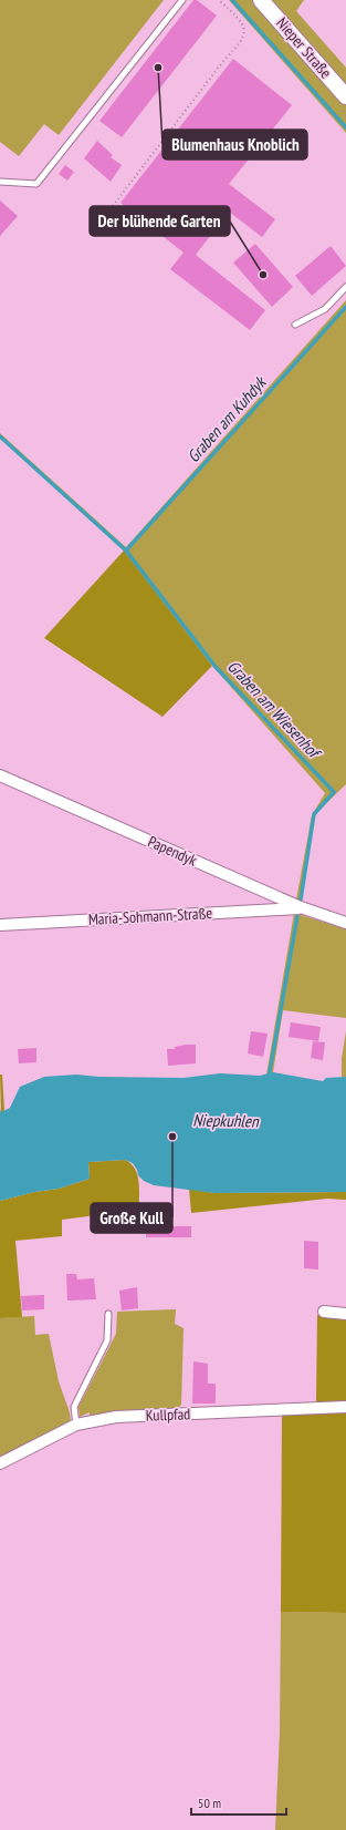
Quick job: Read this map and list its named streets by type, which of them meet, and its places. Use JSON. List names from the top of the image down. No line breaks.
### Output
{"streets":{"main road":["Nieper Straße"],"street":["Papendyk","Maria-Sohmann-Straße","Kullpfad"]},"crossings":[["Papendyk","Maria-Sohmann-Straße"]],"water":["Graben am Kuhdyk","Graben am Wiesenhof","Niepkuhlen"],"places":["Blumenhaus Knoblich","Der blühende Garten","Große Kull"],"scale_bar":"50 m"}
